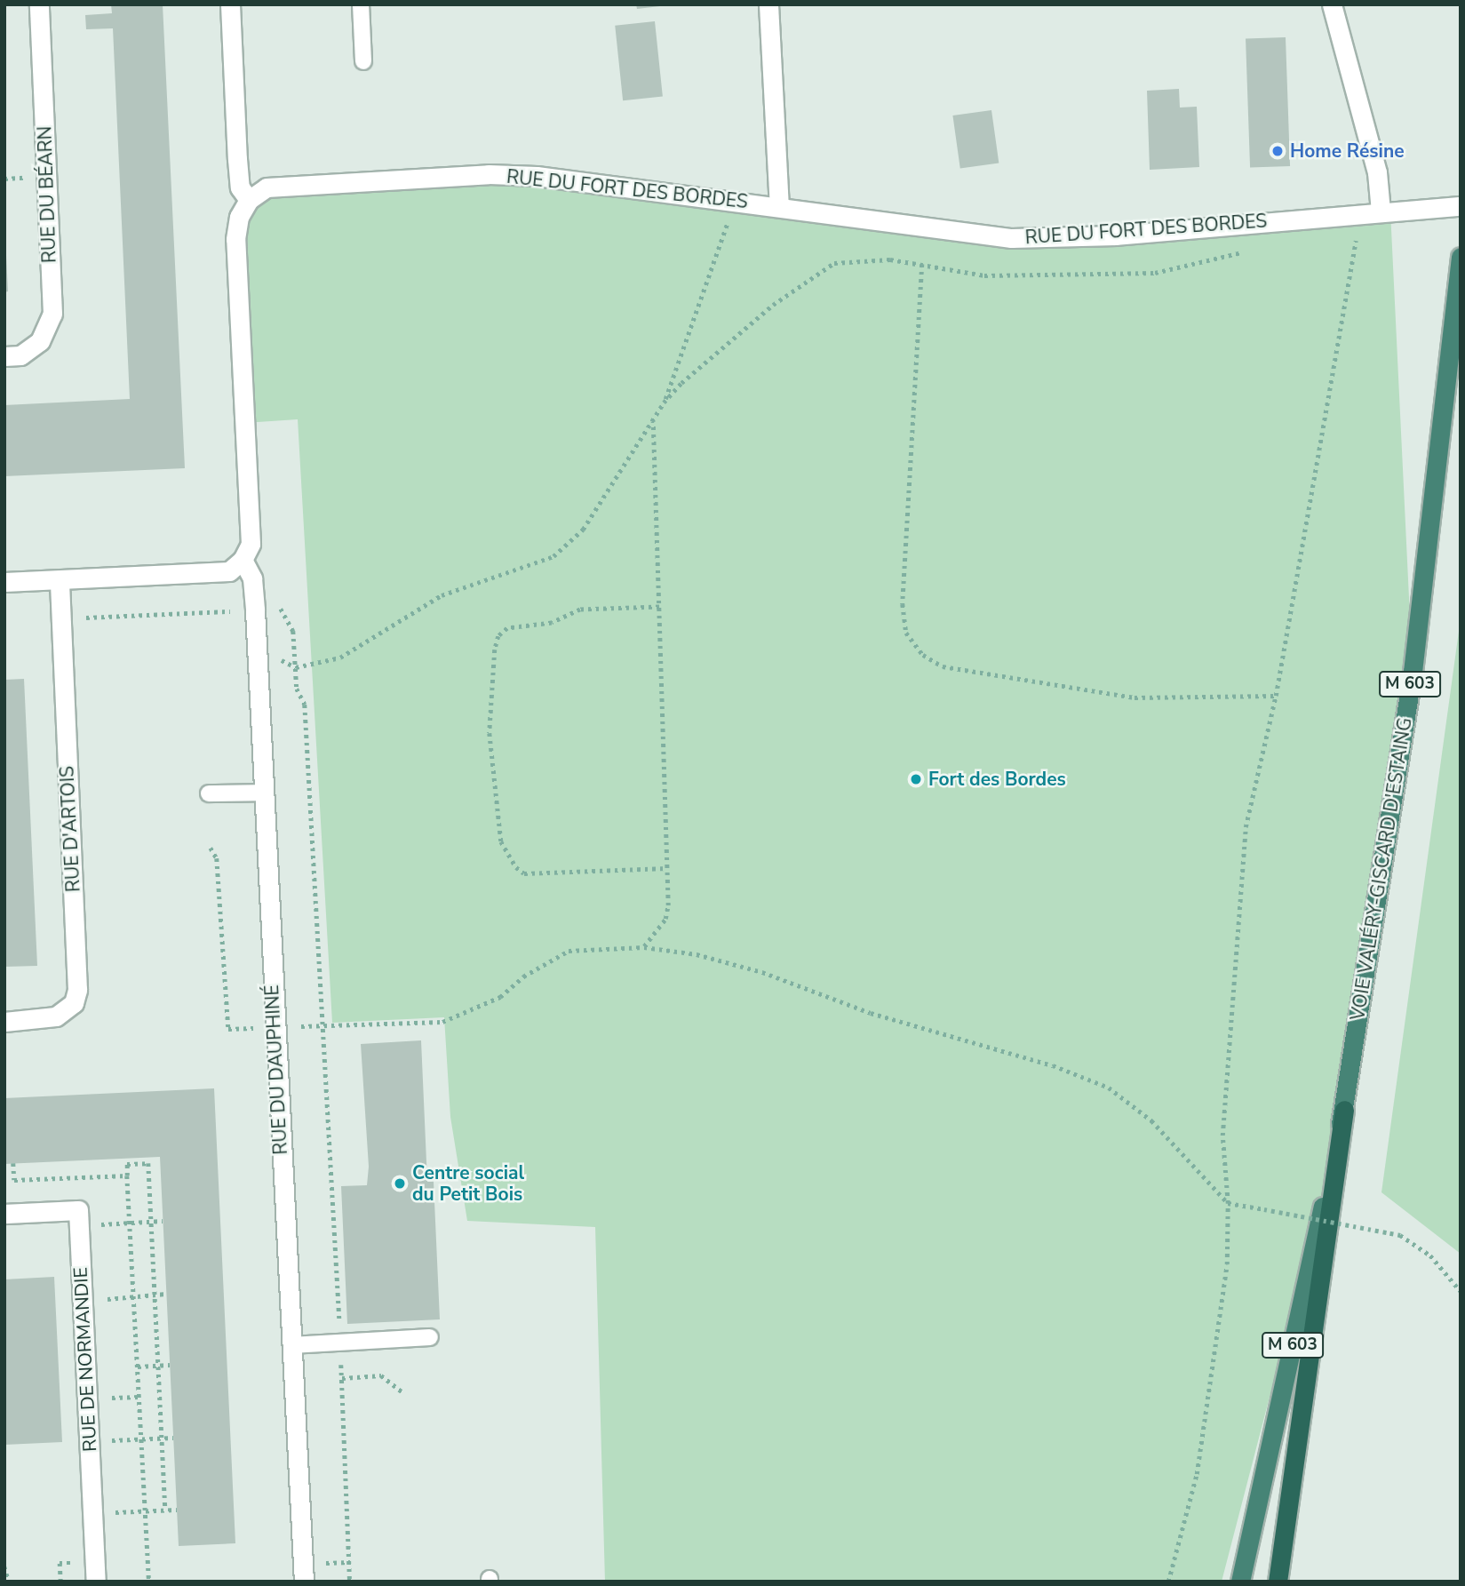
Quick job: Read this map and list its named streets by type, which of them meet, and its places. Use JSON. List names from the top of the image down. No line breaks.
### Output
{"streets":{"highway":["M 603","VOIE VALÉRY-GISCARD D'ESTAING"],"street":["RUE DU FORT DES BORDES","RUE DU BÉARN","RUE D'ARTOIS","RUE DU DAUPHINÉ","RUE DE NORMANDIE"]},"crossings":[["M 603","VOIE VALÉRY-GISCARD D'ESTAING"]],"places":["Home Résine","Fort des Bordes","Centre social du Petit Bois"]}
